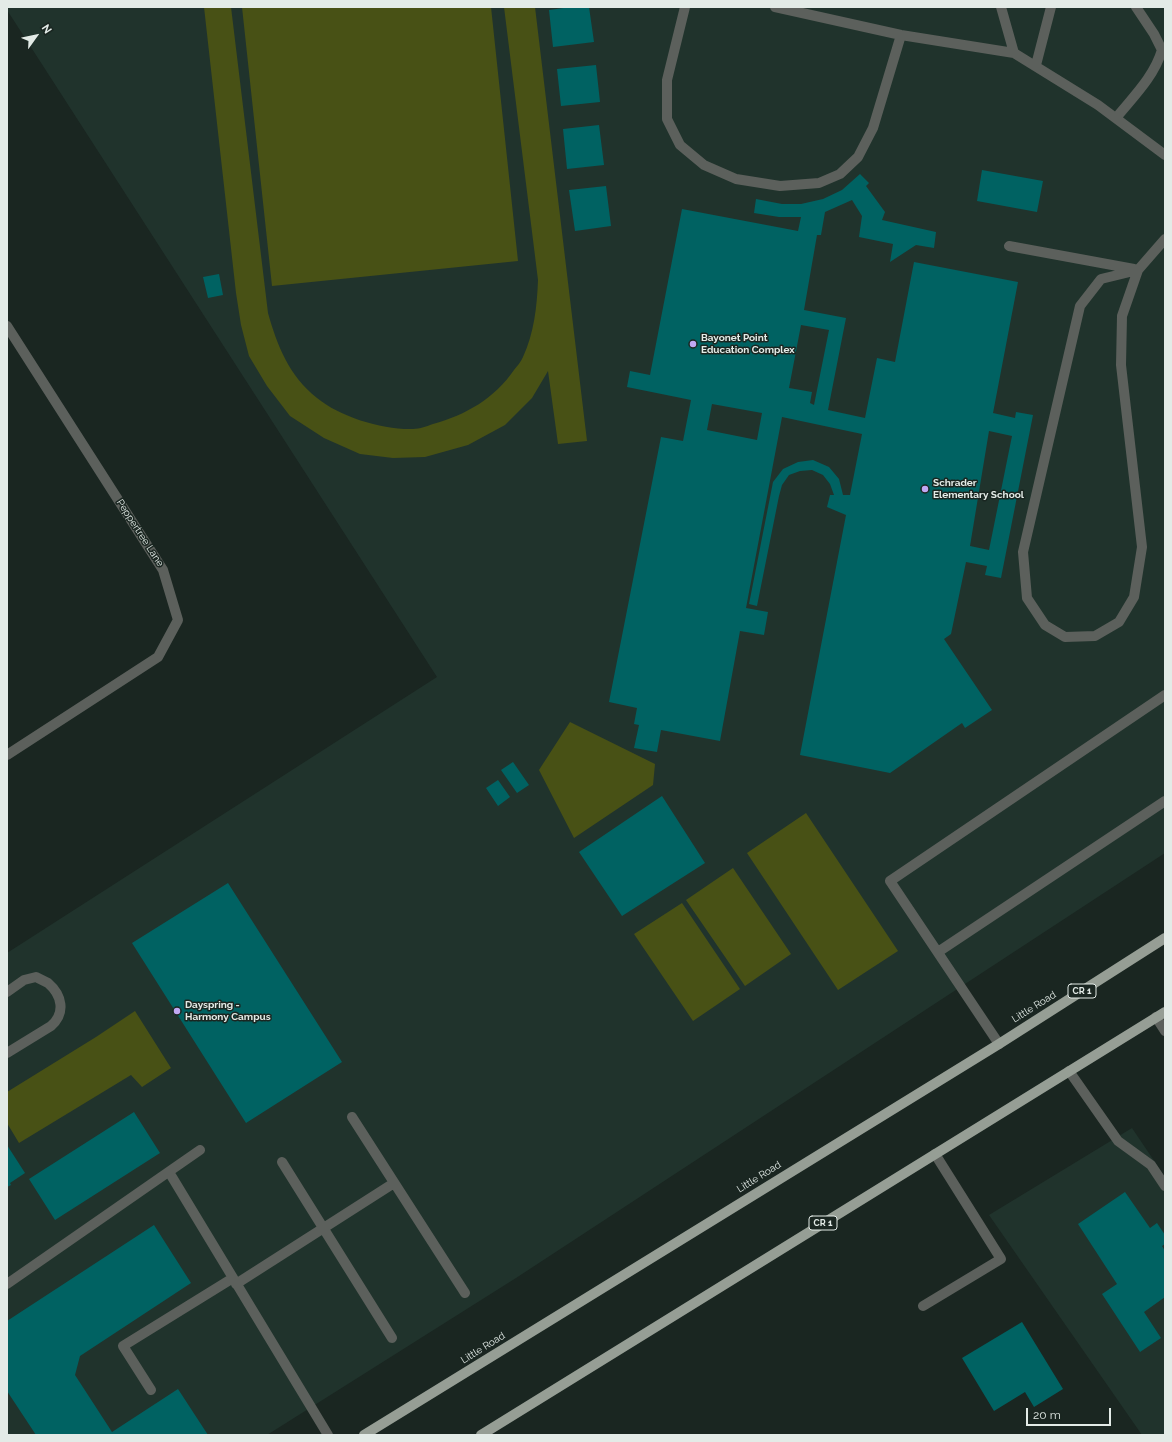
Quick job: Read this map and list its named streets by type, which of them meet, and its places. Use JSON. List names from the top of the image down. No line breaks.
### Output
{"streets":{"main road":["CR 1","Little Road"],"street":["Peppertree Lane"]},"places":["Bayonet Point Education Complex","Schrader Elementary School","Dayspring - Harmony Campus"],"scale_bar":"20 m","north":"top right"}
